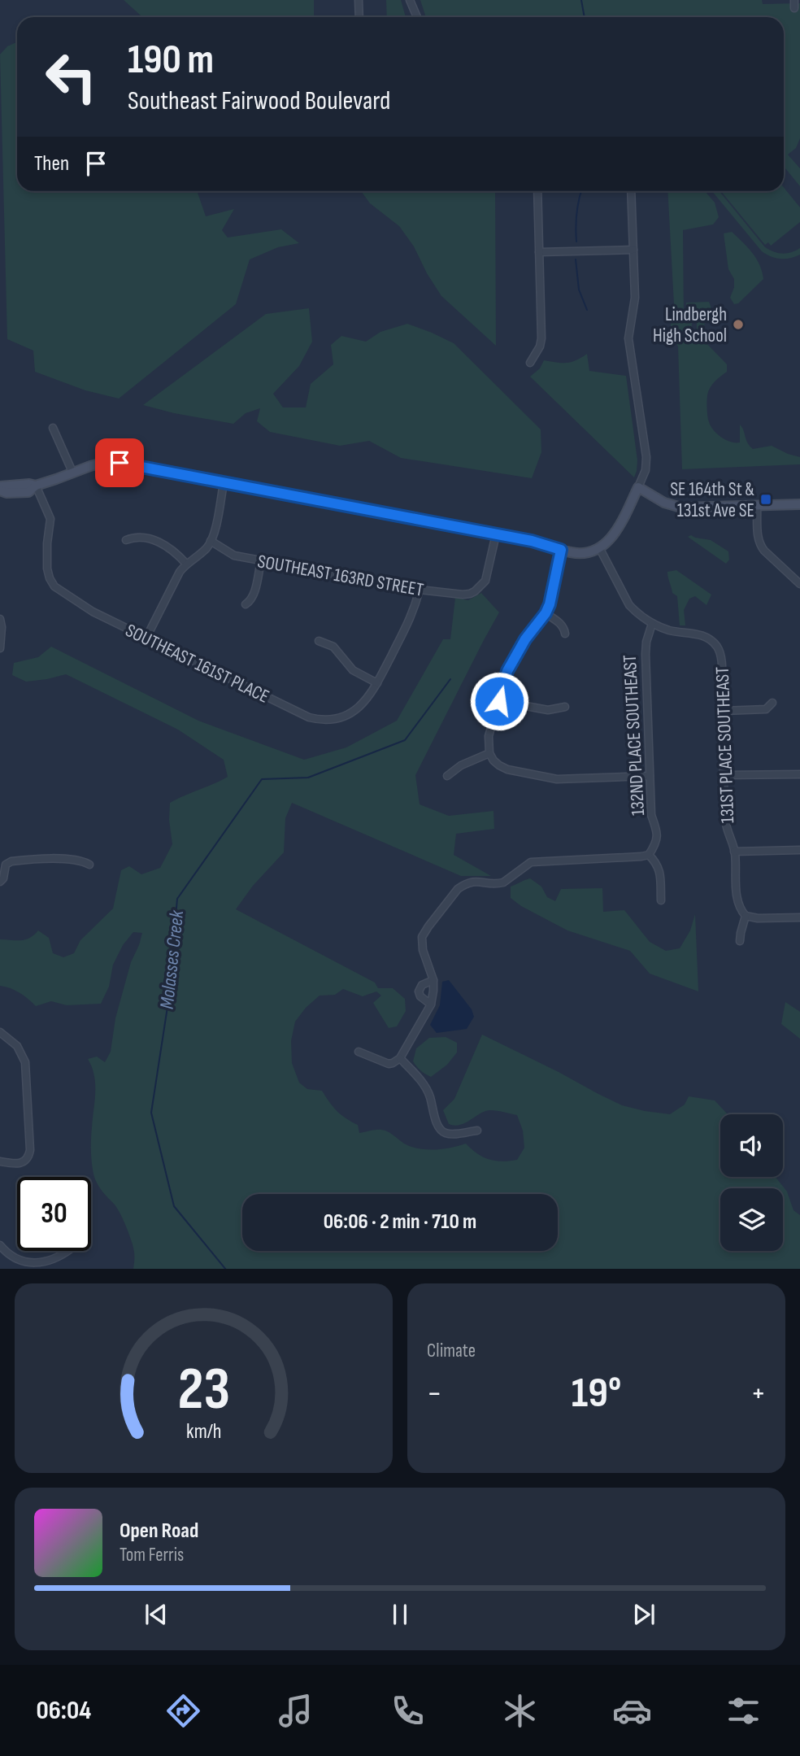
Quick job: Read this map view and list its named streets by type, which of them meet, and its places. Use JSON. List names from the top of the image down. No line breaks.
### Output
{"streets":{"street":["SOUTHEAST 163RD STREET","SOUTHEAST 161ST PLACE","132ND PLACE SOUTHEAST","131ST PLACE SOUTHEAST"]},"crossings":[["132ND PLACE SOUTHEAST","131ST PLACE SOUTHEAST"]],"water":["Molasses Creek"],"places":{"other":["Lindbergh High School"],"transit":["SE 164th St & 131st Ave SE"]},"page":{"turn":["190 m","Southeast Fairwood Boulevard"],"then":"Then","limit":"30","trip":"06:06 · 2 min · 710 m","tile":"Climate","heat":["−","19°","+"],"song":["Open Road","Tom Ferris"],"tabs":"06:04","gauge":["23","km/h"]}}
